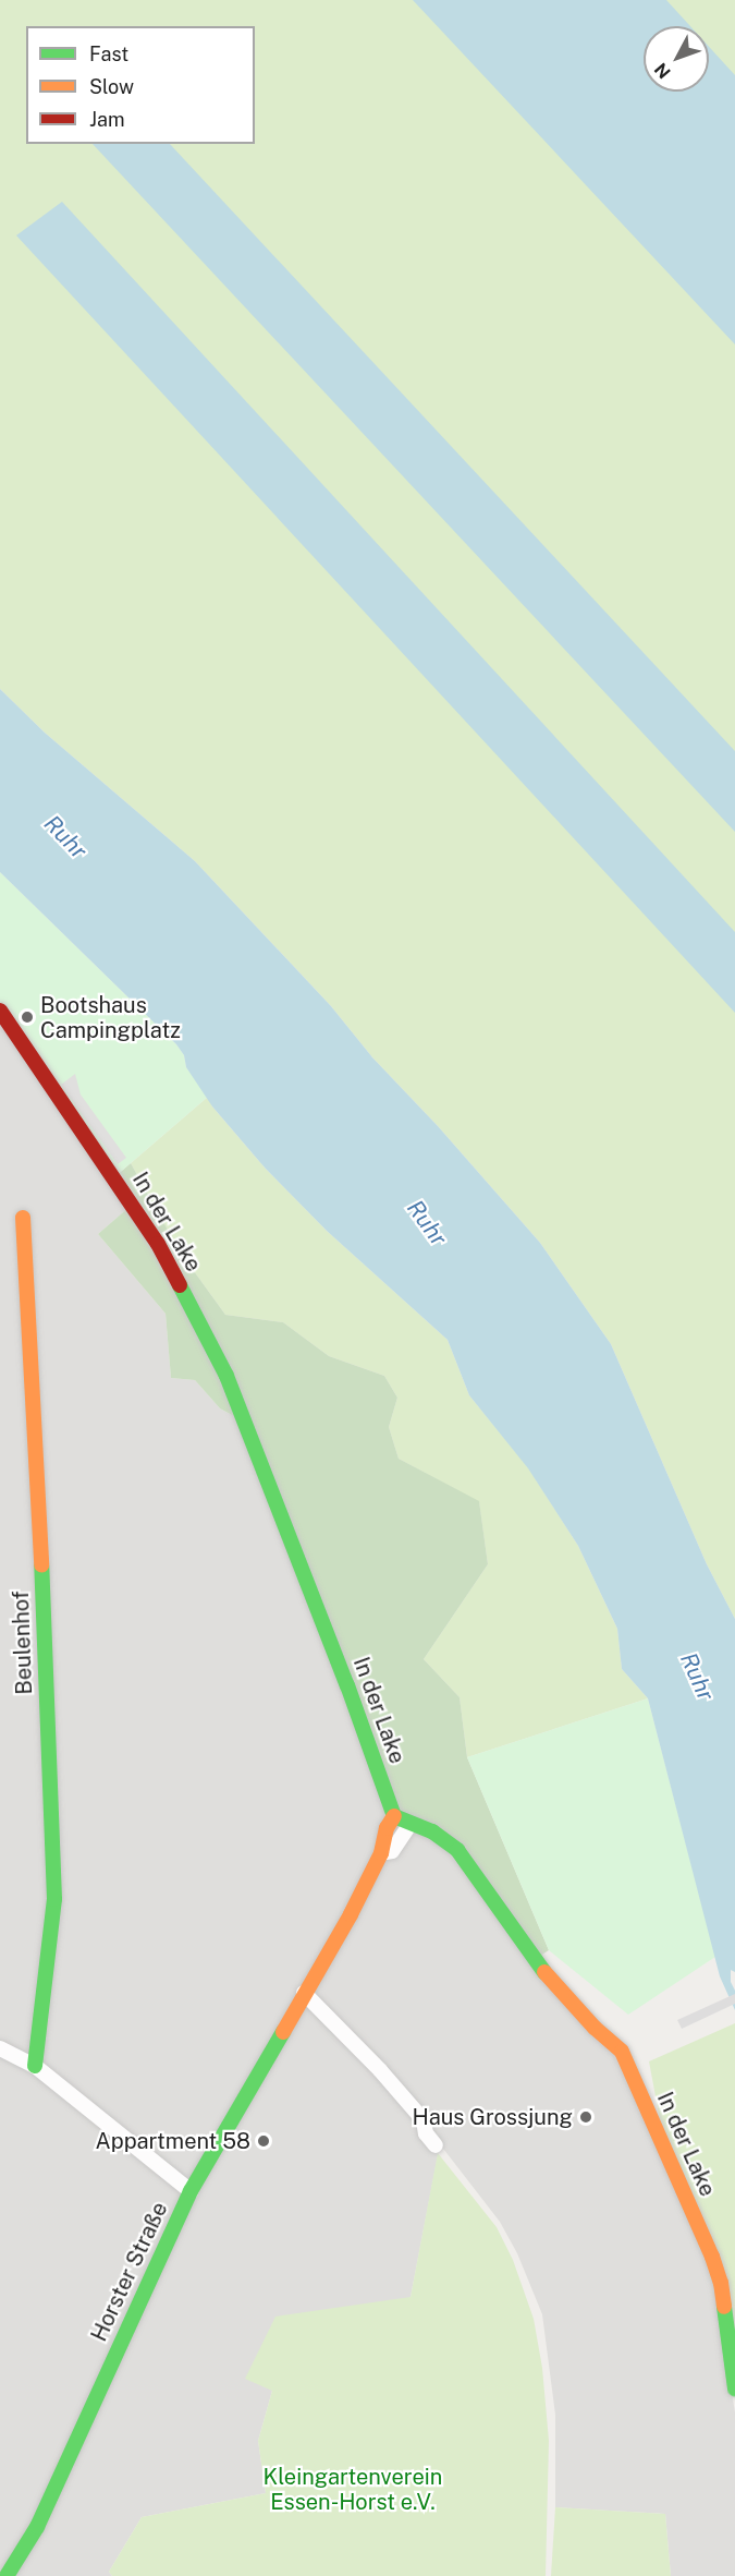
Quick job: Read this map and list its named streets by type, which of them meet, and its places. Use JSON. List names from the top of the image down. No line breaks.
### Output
{"streets":{"street":["In der Lake","Beulenhof","Horster Straße"]},"crossings":[["In der Lake","Horster Straße"]],"water":["Ruhr"],"parks":["Kleingartenverein Essen-Horst e.V."],"places":["Bootshaus Campingplatz","Haus Grossjung","Appartment 58"],"legend":["Fast","Slow","Jam"],"north":"bottom left"}
